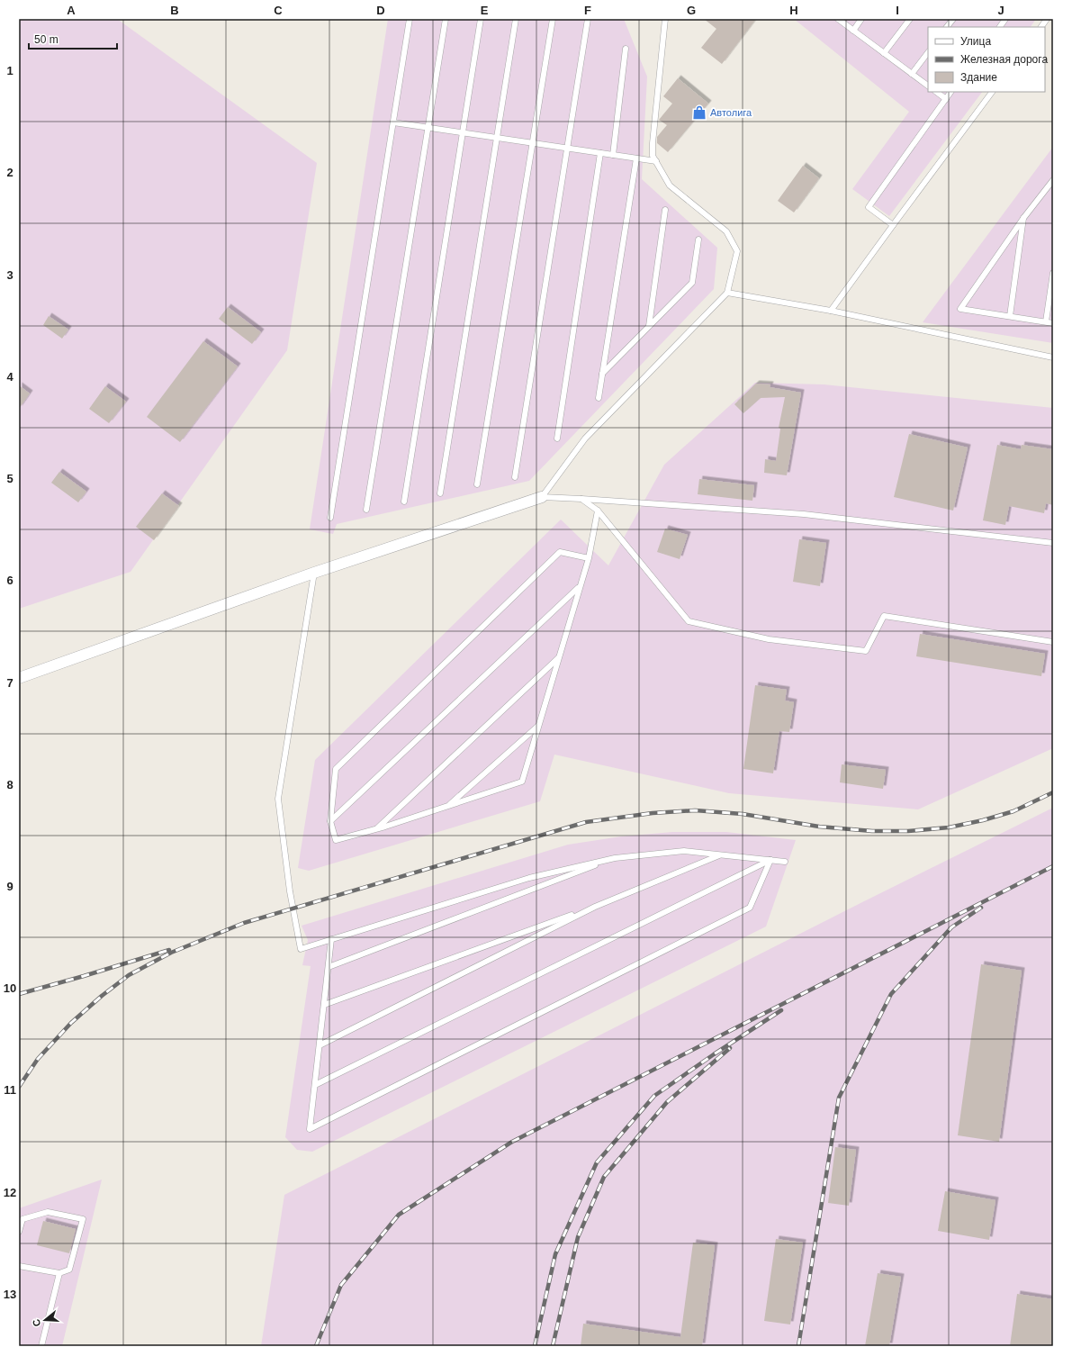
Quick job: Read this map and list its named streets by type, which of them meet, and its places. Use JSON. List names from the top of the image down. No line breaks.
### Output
{"places":{"shop":["Автолига"]},"legend":["Улица","Железная дорога","Здание"],"scale_bar":"50 m","north":"left","grid":{"columns":["A","B","C","D","E","F","G","H","I","J"],"rows":["1","2","3","4","5","6","7","8","9","10","11","12","13"]}}
